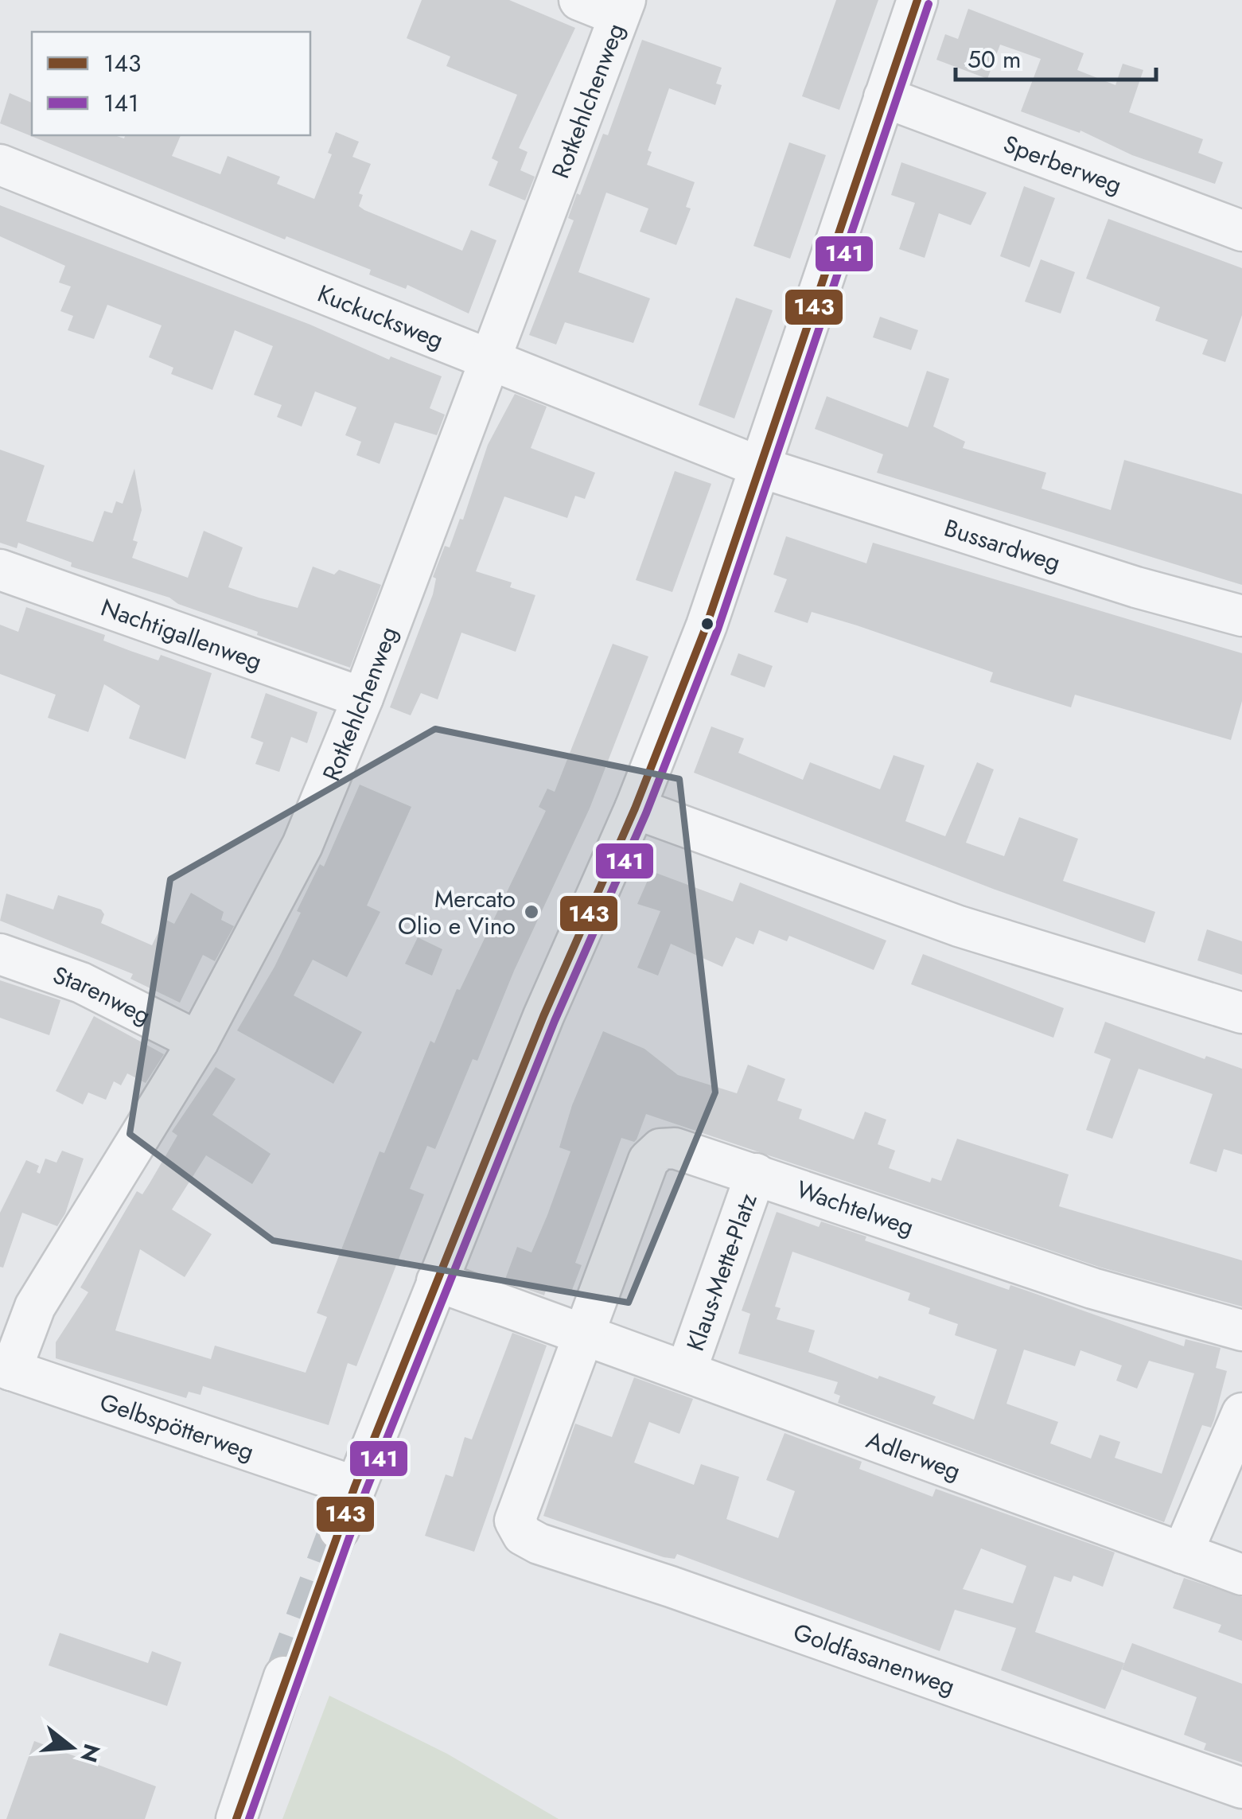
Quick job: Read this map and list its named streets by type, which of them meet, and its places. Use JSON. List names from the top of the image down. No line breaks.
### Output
{"streets":{"street":["Rotkehlchenweg","Sperberweg","Kuckucksweg","Bussardweg","Nachtigallenweg","Starenweg","Wachtelweg","Klaus-Mette-Platz","Gelbspötterweg","Adlerweg","Goldfasanenweg"]},"crossings":[["Rotkehlchenweg","Kuckucksweg"],["Rotkehlchenweg","Nachtigallenweg"],["Rotkehlchenweg","Starenweg"],["Rotkehlchenweg","Gelbspötterweg"],["Kuckucksweg","Bussardweg"],["Wachtelweg","Klaus-Mette-Platz"],["Wachtelweg","Adlerweg"],["Wachtelweg","Goldfasanenweg"],["Klaus-Mette-Platz","Adlerweg"],["Adlerweg","Goldfasanenweg"]],"places":["Mercato Olio e Vino"],"lines":["transit line 143","transit line 141"],"legend":["143","141"],"scale_bar":"50 m","north":"right"}
